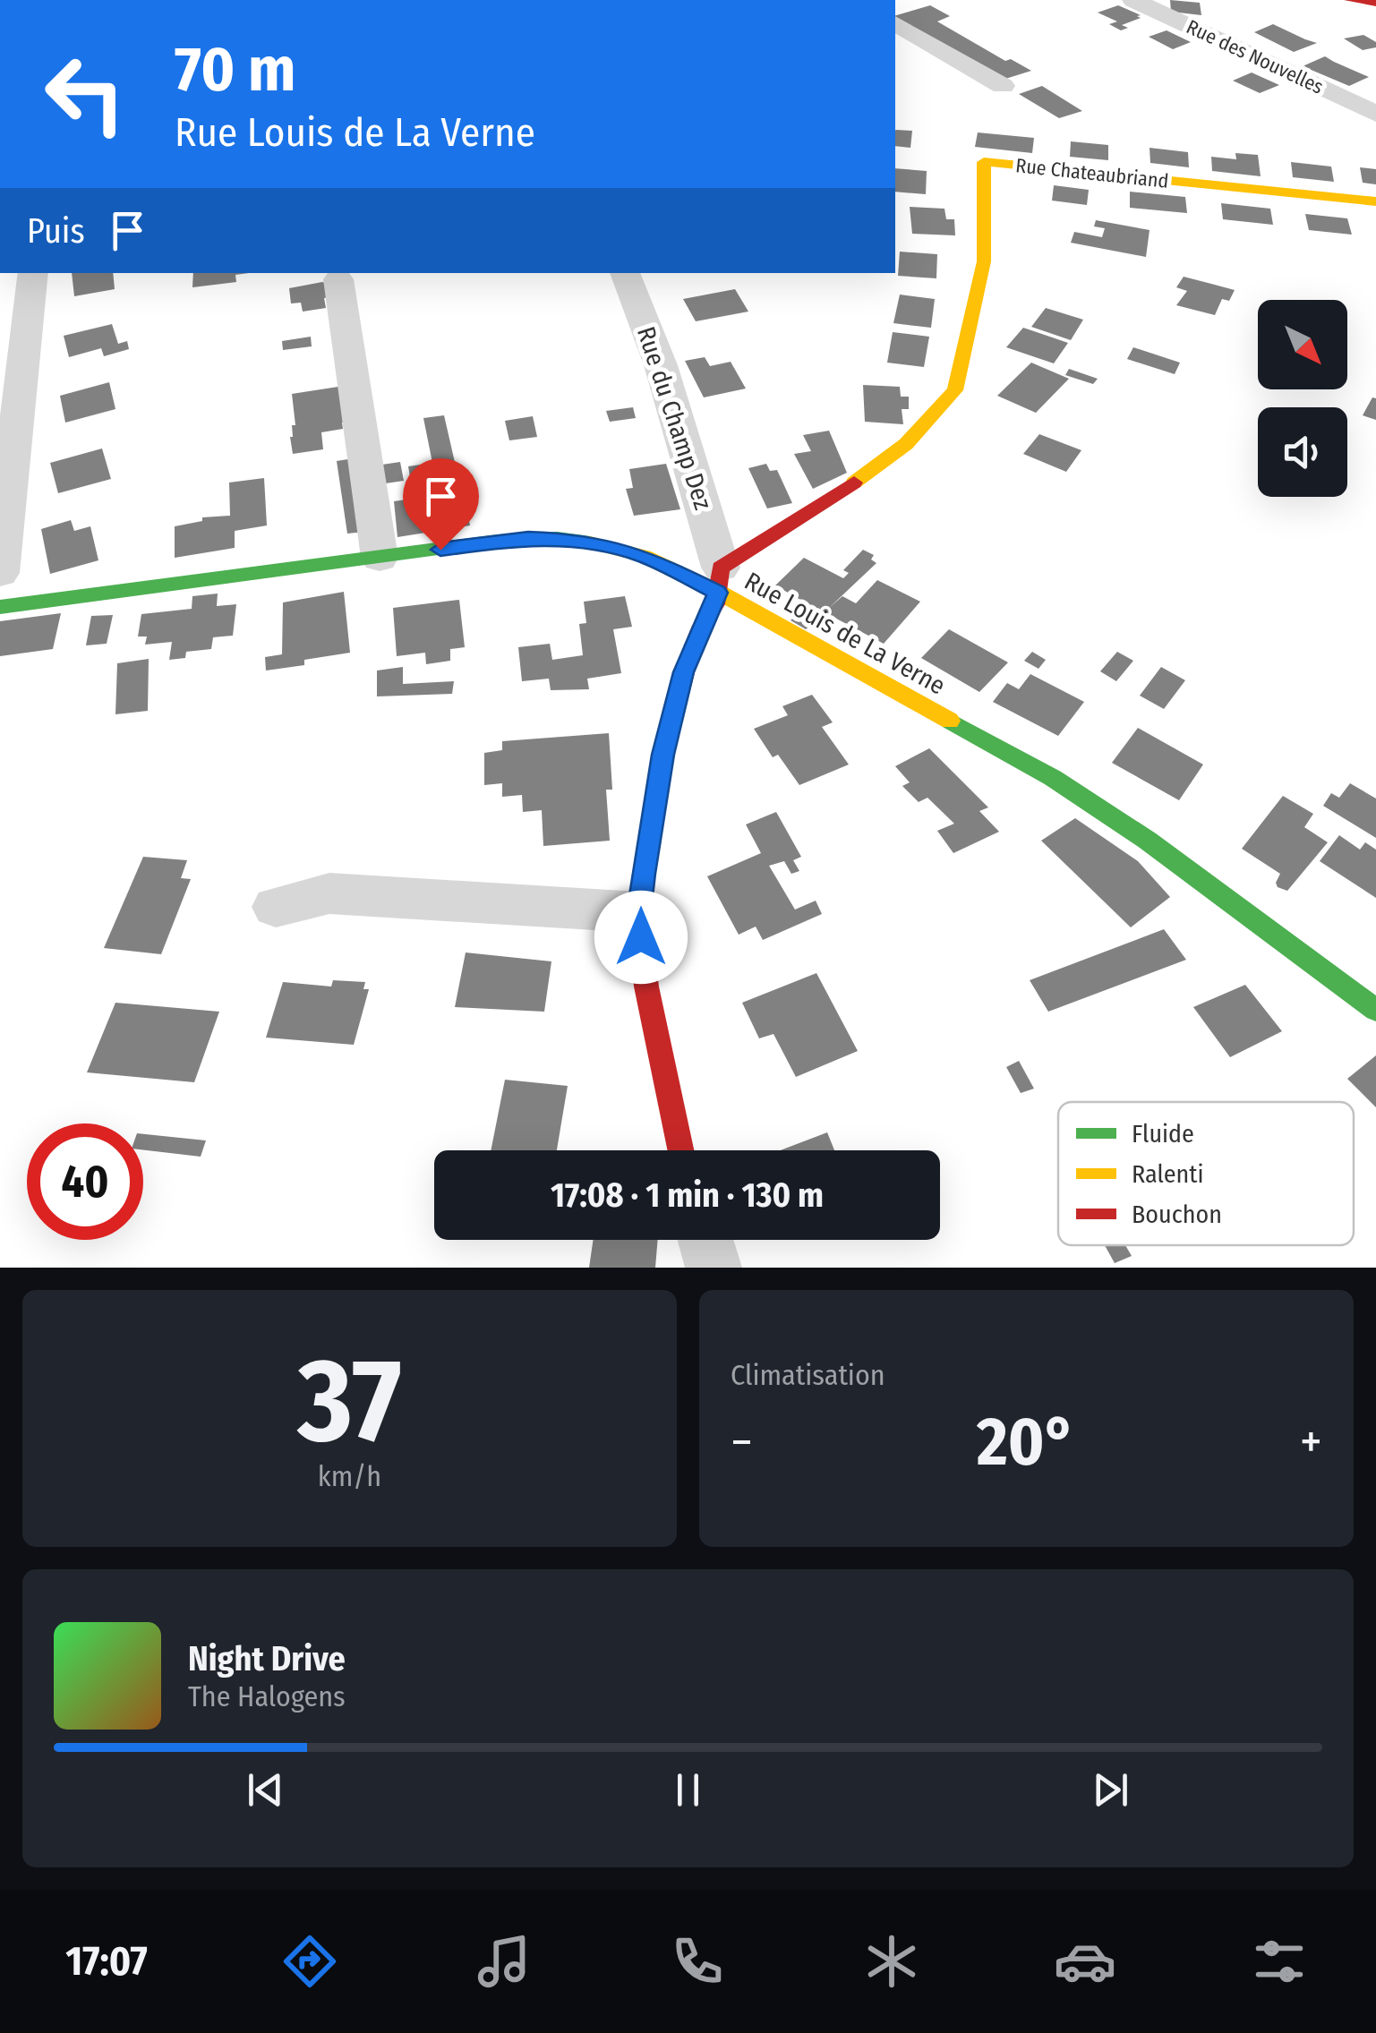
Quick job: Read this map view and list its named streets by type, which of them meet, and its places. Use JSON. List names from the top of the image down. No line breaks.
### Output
{"streets":{"street":["Rue des Nouvelles","Rue Chateaubriand","Rue du Champ Dez","Rue Louis de La Verne"]},"crossings":[["Rue Chateaubriand","Rue du Champ Dez"],["Rue Chateaubriand","Rue Louis de La Verne"],["Rue du Champ Dez","Rue Louis de La Verne"]],"legend":["Fluide","Ralenti","Bouchon"],"north":"bottom right","page":{"turn":["70 m","Rue Louis de La Verne"],"then":"Puis","limit":"40","trip":"17:08 · 1 min · 130 m","tile":[["37","km/h"],"Climatisation"],"heat":["−","20°","+"],"song":["Night Drive","The Halogens"],"tabs":"17:07"}}
